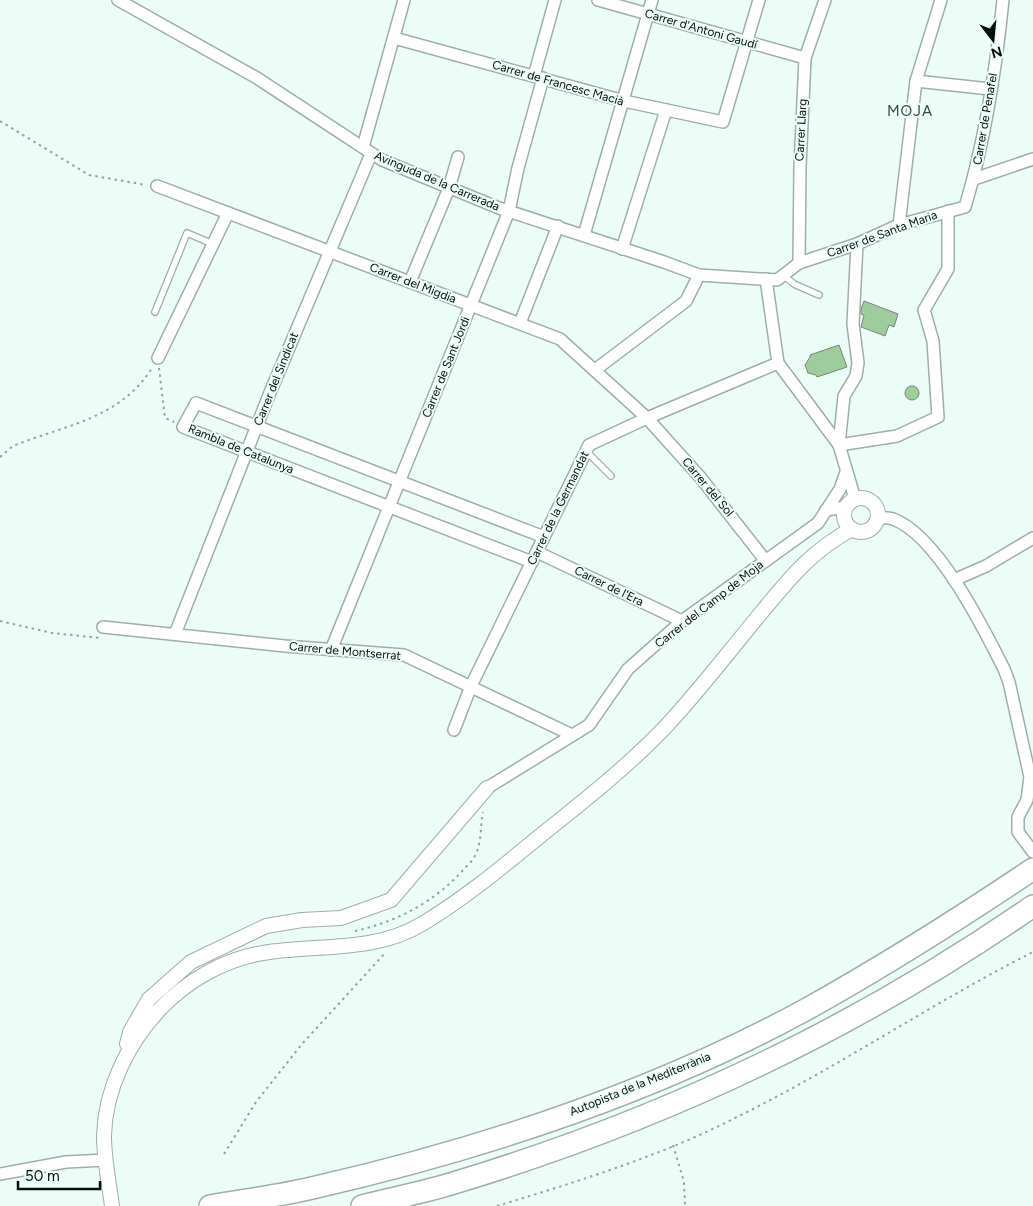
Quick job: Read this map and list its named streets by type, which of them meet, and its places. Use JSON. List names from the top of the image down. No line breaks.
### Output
{"streets":{"highway":["Autopista de la Mediterrània"],"street":["Carrer d'Antoni Gaudí","Carrer de Francesc Macià","Carrer de Penafel","Carrer Llarg","Avinguda de la Carrerada","Carrer de Santa Maria","Carrer del Migdia","Carrer de Sant Jordi","Carrer del Sindicat","Rambla de Catalunya","Carrer del Sol","Carrer de la Germandat","Carrer de l'Era","Carrer del Camp de Moja","Carrer de Montserrat"]},"crossings":[["Carrer d'Antoni Gaudí","Carrer de Francesc Macià"],["Carrer d'Antoni Gaudí","Carrer Llarg"],["Carrer de Francesc Macià","Carrer de Sant Jordi"],["Carrer de Francesc Macià","Carrer del Sindicat"],["Carrer de Penafel","Carrer de Santa Maria"],["Carrer Llarg","Carrer de Santa Maria"],["Avinguda de la Carrerada","Carrer de Santa Maria"],["Avinguda de la Carrerada","Carrer de Sant Jordi"],["Avinguda de la Carrerada","Carrer del Sindicat"],["Carrer del Migdia","Carrer de Sant Jordi"],["Carrer del Migdia","Carrer del Sindicat"],["Carrer del Migdia","Carrer del Sol"],["Carrer del Migdia","Carrer de la Germandat"],["Carrer de Sant Jordi","Rambla de Catalunya"],["Carrer de Sant Jordi","Carrer de Montserrat"],["Carrer del Sindicat","Rambla de Catalunya"],["Carrer del Sindicat","Carrer de Montserrat"],["Rambla de Catalunya","Carrer de la Germandat"],["Carrer del Sol","Carrer de la Germandat"],["Carrer del Sol","Carrer del Camp de Moja"],["Carrer de la Germandat","Carrer de l'Era"],["Carrer de la Germandat","Carrer de Montserrat"],["Carrer de l'Era","Carrer del Camp de Moja"],["Carrer del Camp de Moja","Carrer de Montserrat"]],"districts":["MOJA"],"scale_bar":"50 m","north":"bottom"}
